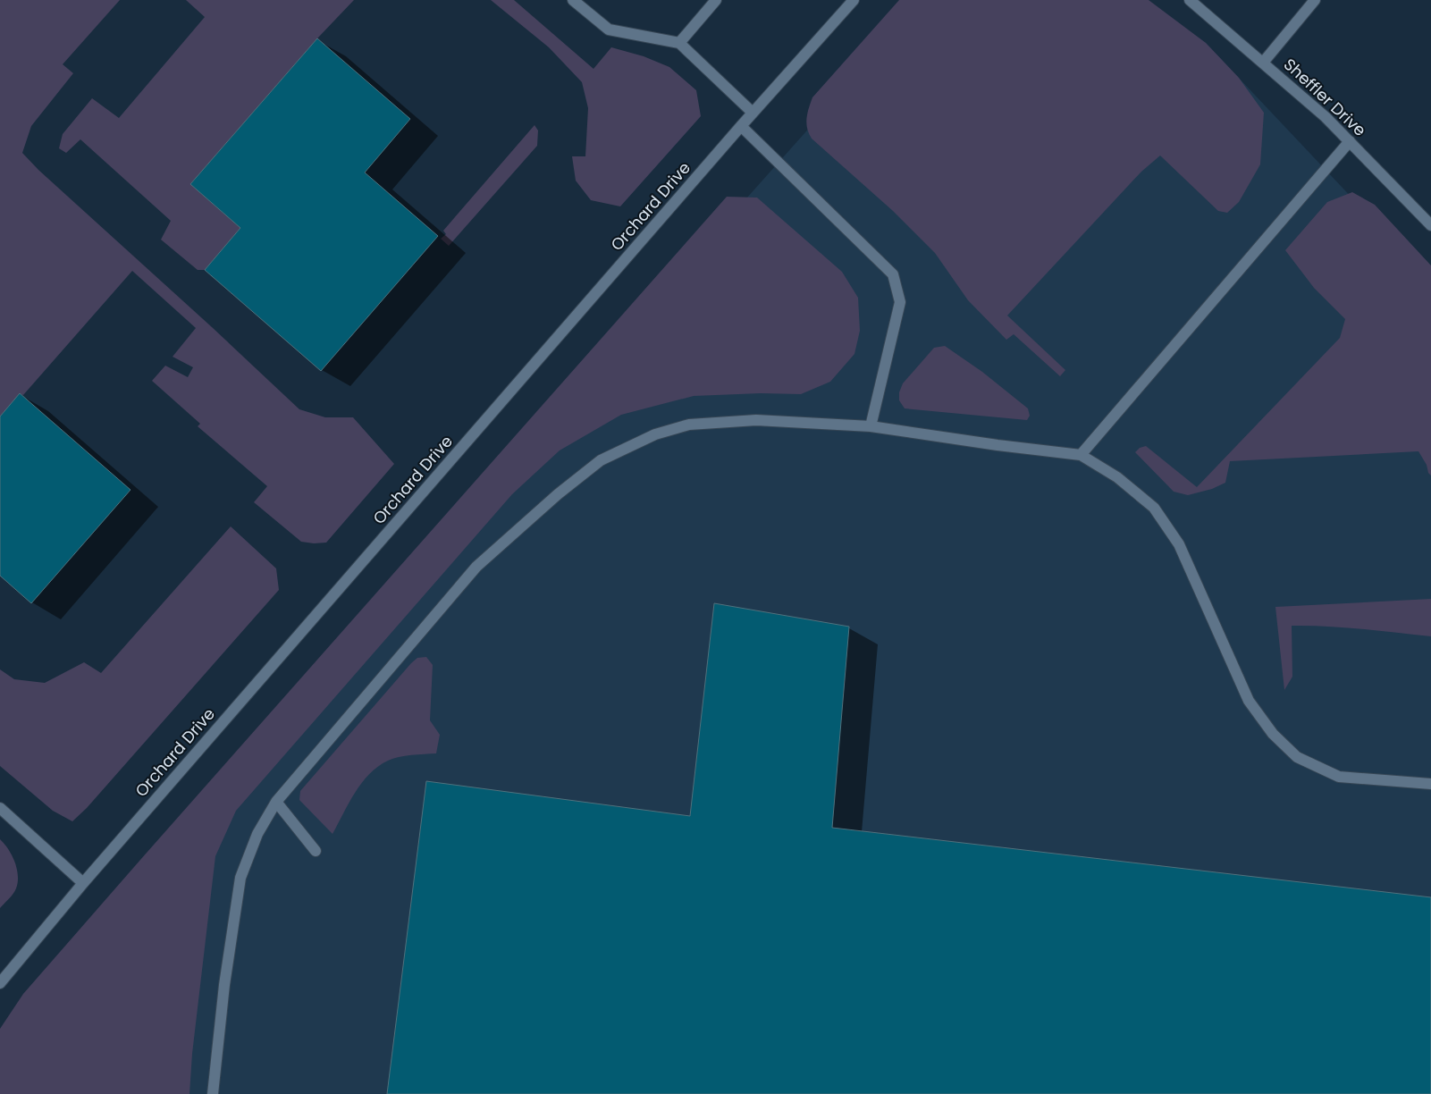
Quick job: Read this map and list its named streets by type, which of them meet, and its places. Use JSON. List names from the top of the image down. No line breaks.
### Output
{"streets":{"street":["Sheffler Drive","Orchard Drive"]}}
